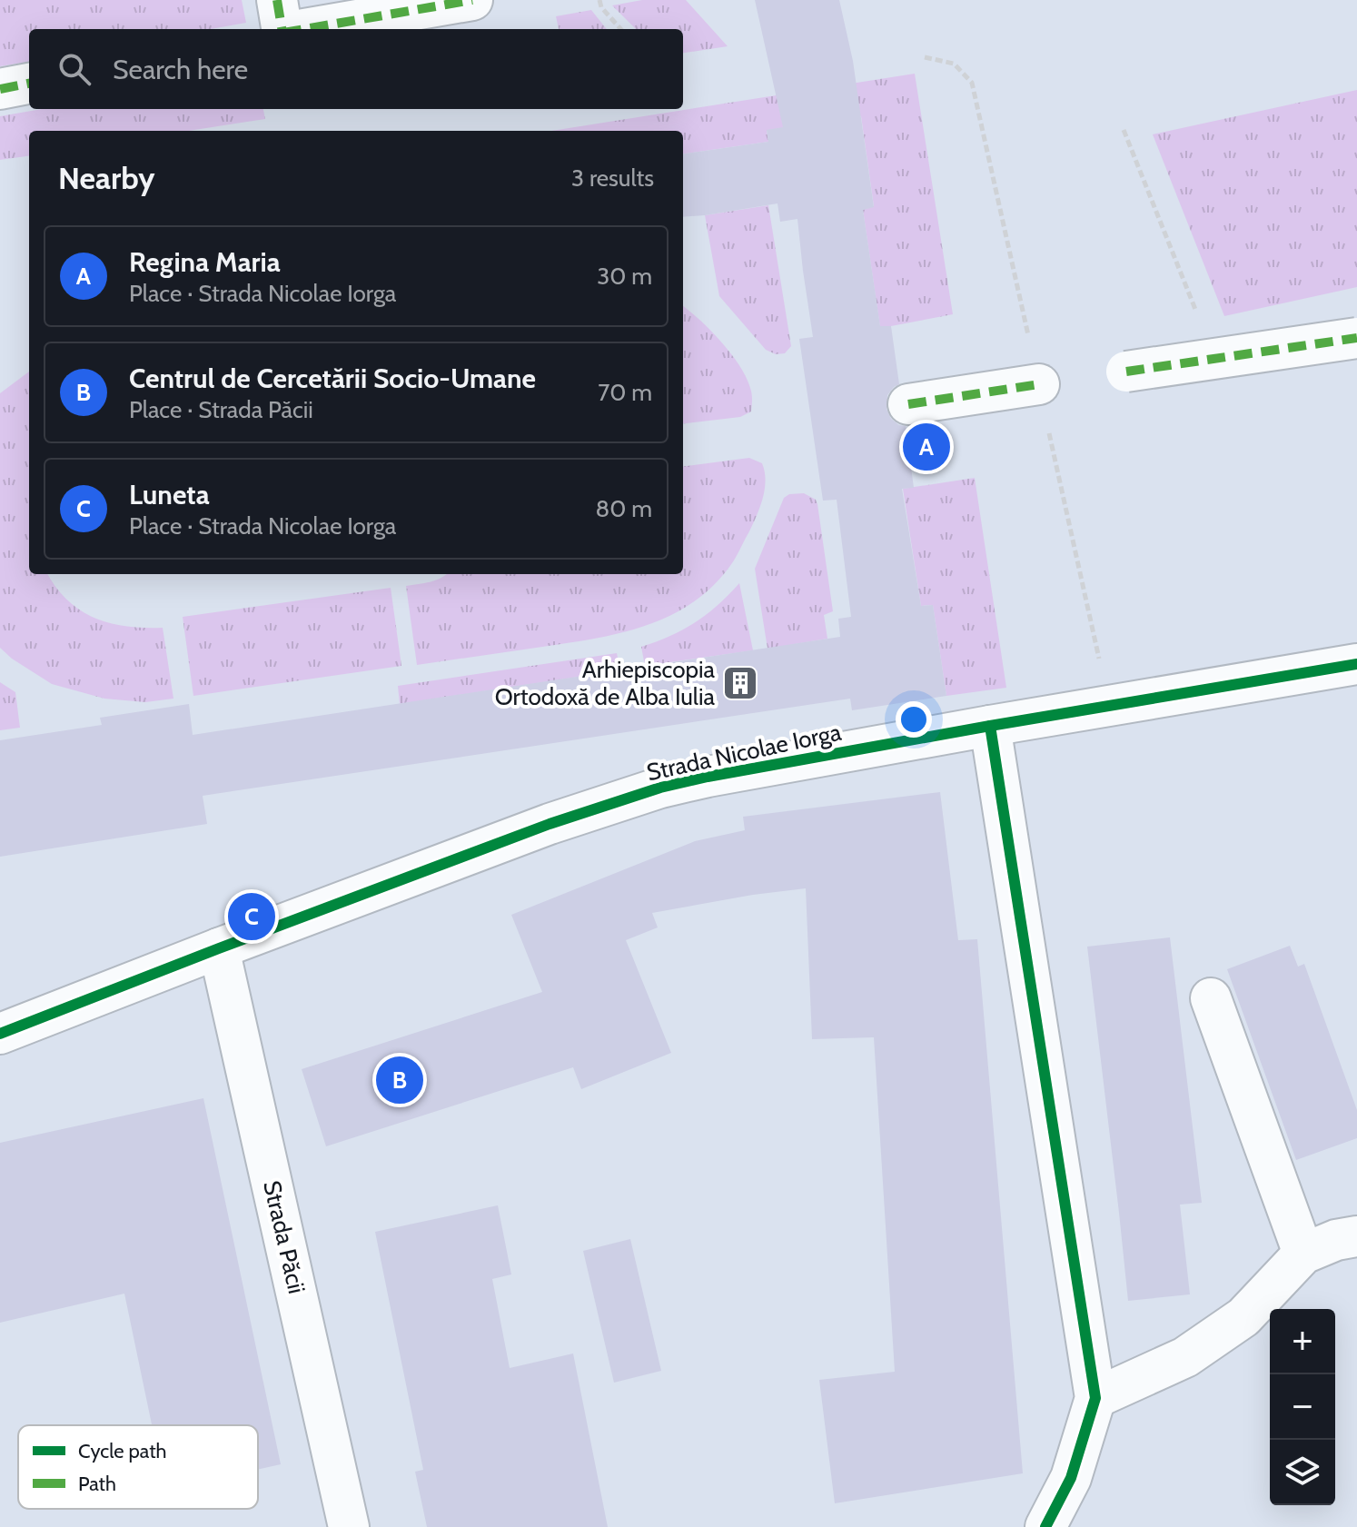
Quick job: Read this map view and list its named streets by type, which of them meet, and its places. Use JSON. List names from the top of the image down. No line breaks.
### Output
{"streets":{"street":["Strada Nicolae Iorga","Strada Păcii"]},"crossings":[["Strada Nicolae Iorga","Strada Păcii"]],"places":{"building":["Arhiepiscopia Ortodoxă de Alba Iulia"]},"legend":["Cycle path","Path"],"page":{"search":"Search here","heading":["Nearby","3 results"],"list":[{"mark":"A","name":"Regina Maria","note":"Place · Strada Nicolae Iorga","value":"30 m"},{"mark":"B","name":"Centrul de Cercetării Socio-Umane","note":"Place · Strada Păcii","value":"70 m"},{"mark":"C","name":"Luneta","note":"Place · Strada Nicolae Iorga","value":"80 m"}],"pins":["A","C","B"],"map_buttons":["+","−"]}}
